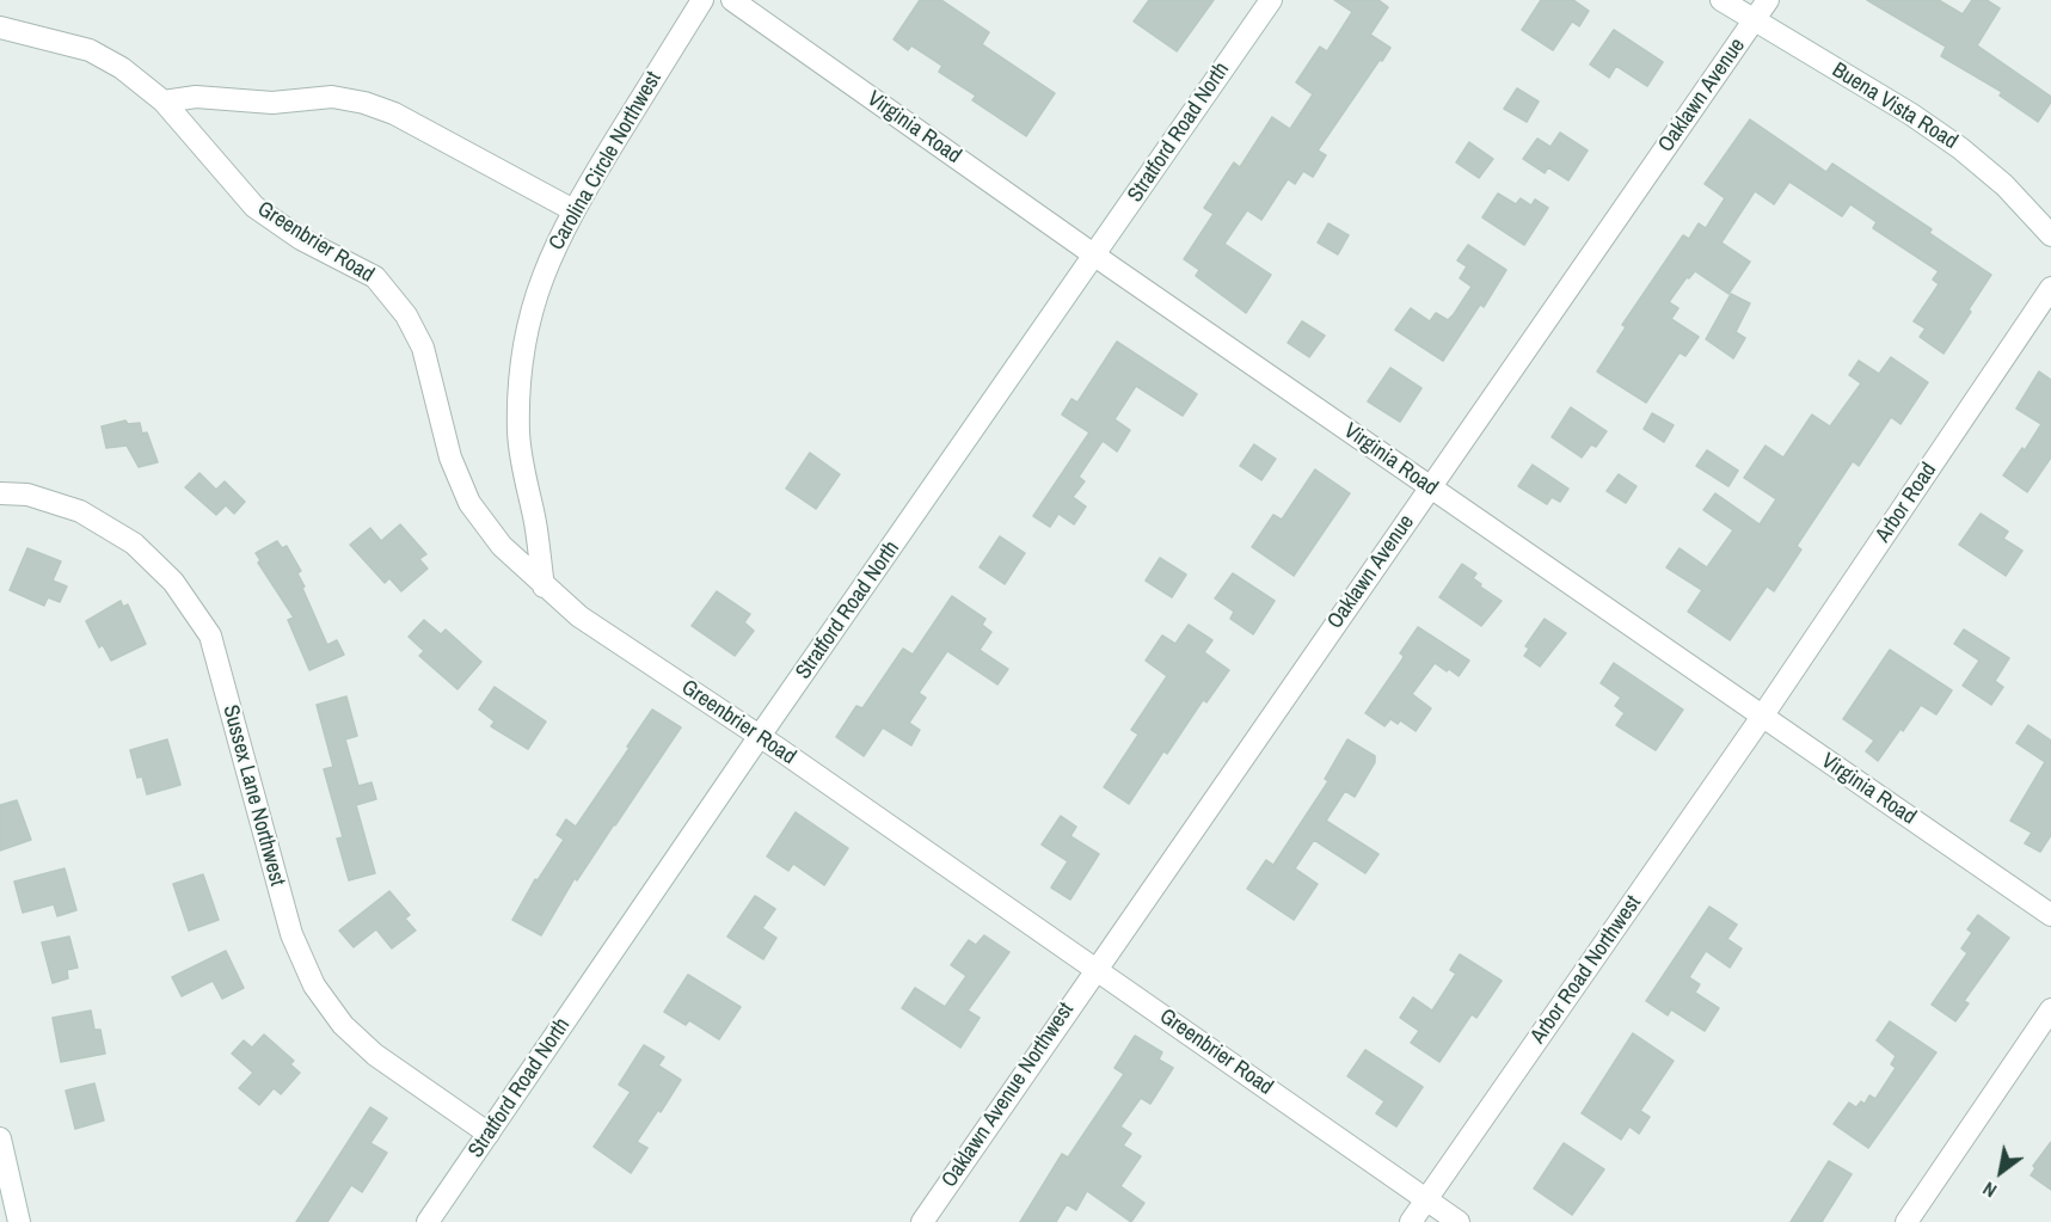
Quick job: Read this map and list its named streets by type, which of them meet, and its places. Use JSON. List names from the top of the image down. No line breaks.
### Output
{"streets":{"street":["Oaklawn Avenue","Buena Vista Road","Virginia Road","Stratford Road North","Carolina Circle Northwest","Greenbrier Road","Arbor Road","Sussex Lane Northwest","Arbor Road Northwest","Oaklawn Avenue Northwest"]},"crossings":[["Oaklawn Avenue","Buena Vista Road"],["Oaklawn Avenue","Virginia Road"],["Oaklawn Avenue","Greenbrier Road"],["Oaklawn Avenue","Oaklawn Avenue Northwest"],["Virginia Road","Stratford Road North"],["Virginia Road","Arbor Road"],["Virginia Road","Arbor Road Northwest"],["Stratford Road North","Greenbrier Road"],["Stratford Road North","Sussex Lane Northwest"],["Carolina Circle Northwest","Greenbrier Road"],["Greenbrier Road","Arbor Road Northwest"],["Greenbrier Road","Oaklawn Avenue Northwest"],["Arbor Road","Arbor Road Northwest"]],"north":"bottom left"}
